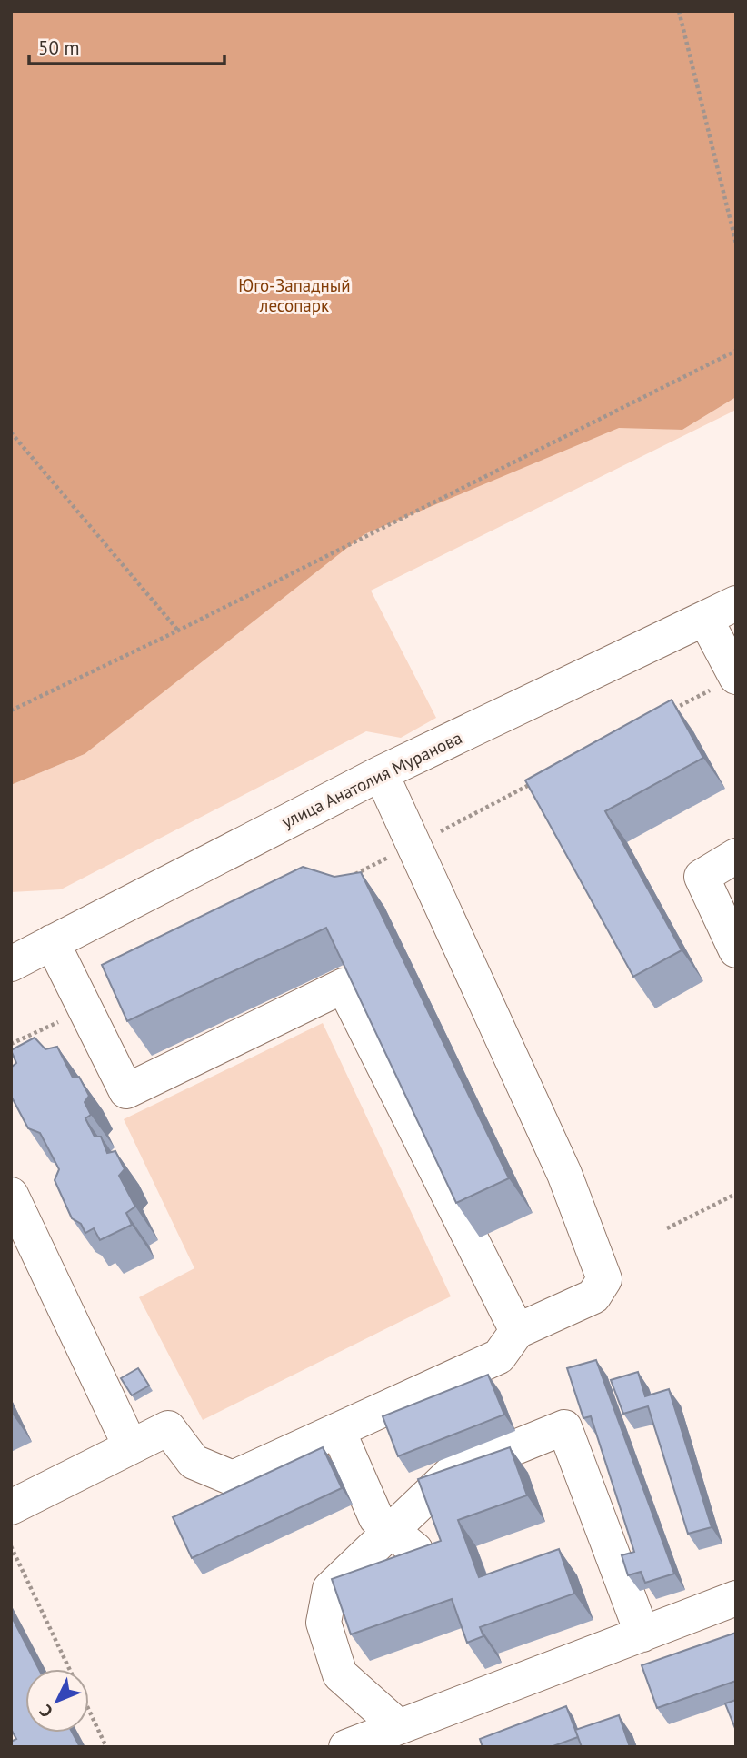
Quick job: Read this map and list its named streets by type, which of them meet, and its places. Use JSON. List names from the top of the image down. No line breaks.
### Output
{"streets":{"street":["улица Анатолия Муранова"]},"parks":["Юго-Западный лесопарк"],"scale_bar":"50 m","north":"bottom left"}
